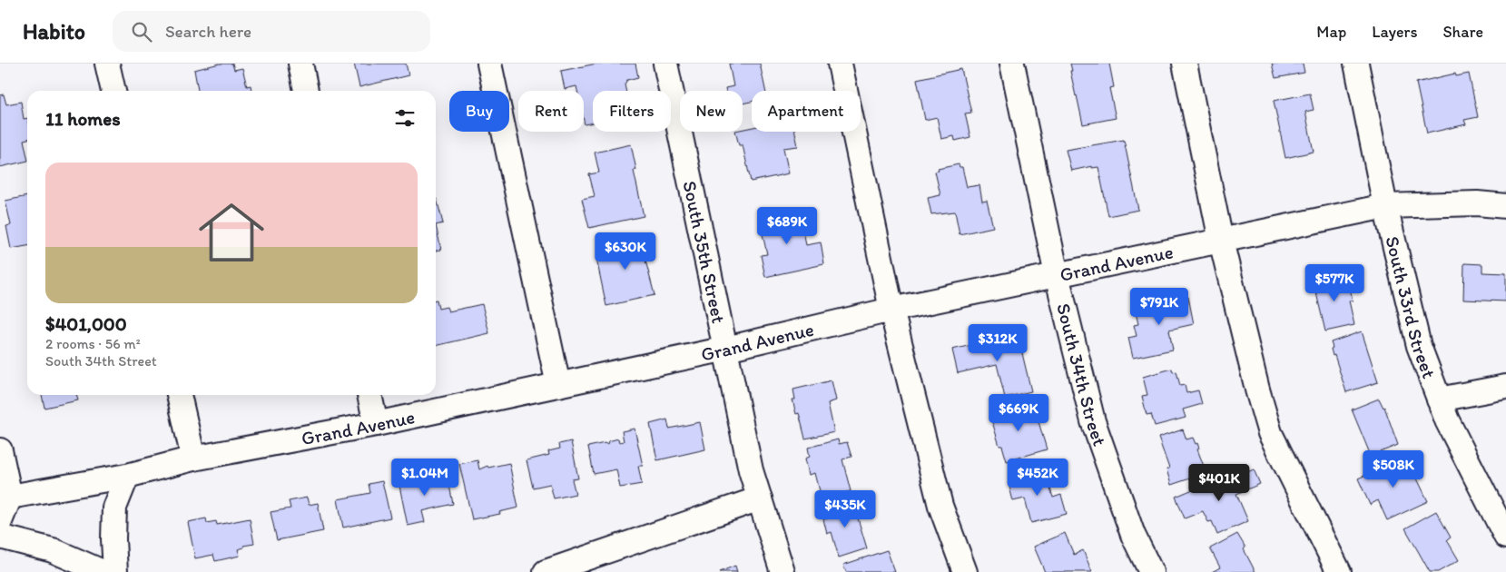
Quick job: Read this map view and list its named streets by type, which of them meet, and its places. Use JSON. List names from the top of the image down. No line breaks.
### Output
{"streets":{"street":["South 35th Street","Grand Avenue","South 33rd Street","South 34th Street"]},"crossings":[["South 35th Street","Grand Avenue"],["Grand Avenue","South 33rd Street"],["Grand Avenue","South 34th Street"]],"page":{"header":"Habito","search":"Search here","nav":["Map","Layers","Share"],"chip":["Buy","Rent","Filters","New","Apartment"],"heading":"11 homes","list":[{"name":"$401,000","note":"2 rooms · 56 m² · South 34th Street"}],"price":["$689K","$630K","$577K","$791K","$312K","$669K","$508K","$1.04M","$452K","$401K","$435K"]}}
